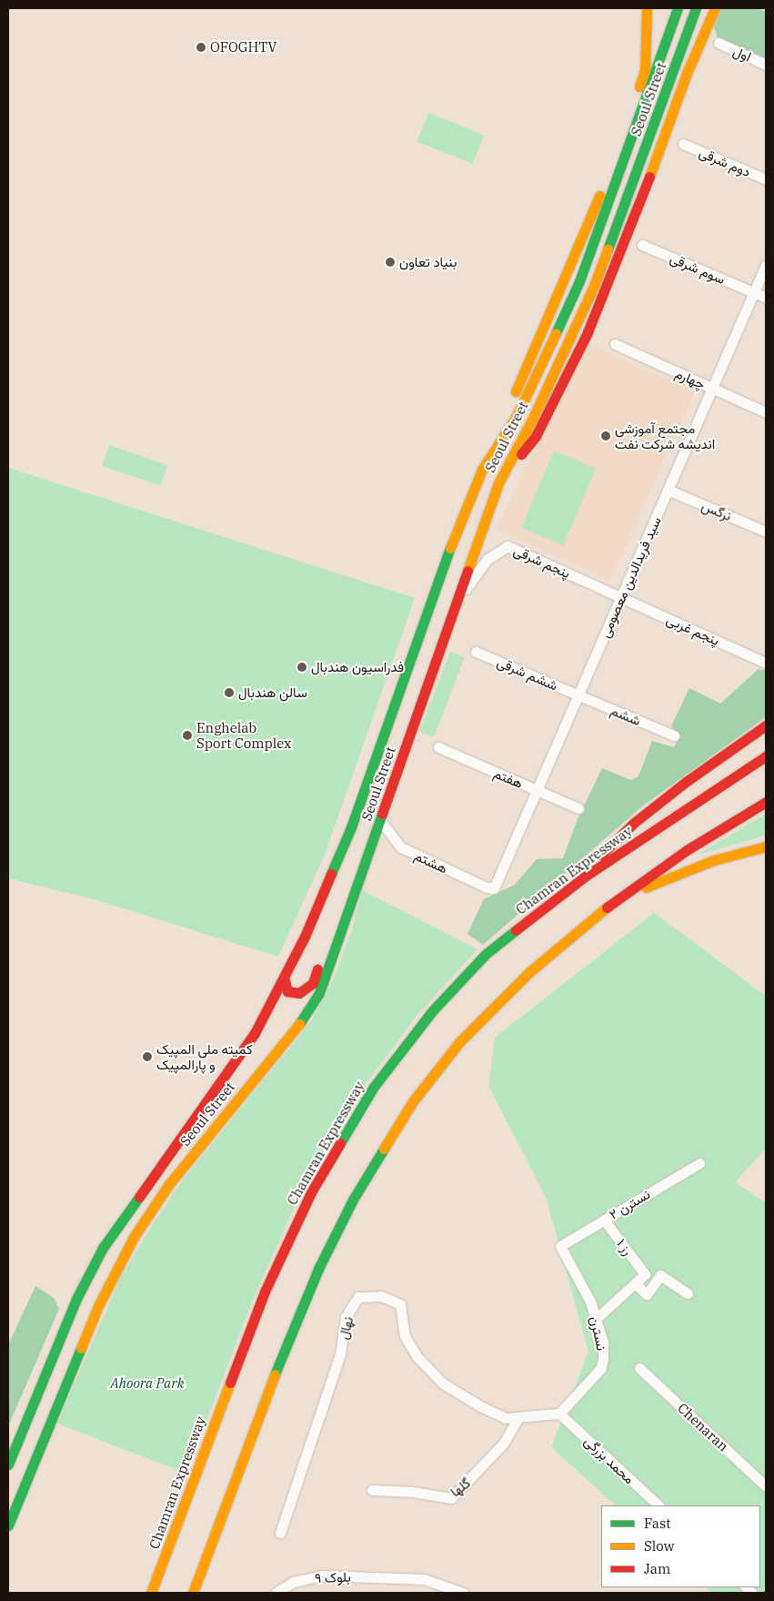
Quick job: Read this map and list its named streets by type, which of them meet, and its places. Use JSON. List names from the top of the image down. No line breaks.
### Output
{"streets":{"main road":["Seoul Street","Chamran Expressway"],"street":["اول","دوم شرقی","سوم شرقی","چهارم","نرگس","پنجم شرقی","سید فریدالدین معصومی","پنجم غربی","ششم شرقی","ششم","هفتم","هشتم","نسترن ۲","رز ۱","نهال","نسترن","Chenaran","محمد بزرگی","گلها","بلوک ۹"]},"crossings":[["Seoul Street","پنجم شرقی"],["Seoul Street","هشتم"],["سوم شرقی","سید فریدالدین معصومی"],["چهارم","سید فریدالدین معصومی"],["نرگس","سید فریدالدین معصومی"],["پنجم شرقی","سید فریدالدین معصومی"],["پنجم شرقی","پنجم غربی"],["سید فریدالدین معصومی","پنجم غربی"],["سید فریدالدین معصومی","ششم شرقی"],["سید فریدالدین معصومی","ششم"],["سید فریدالدین معصومی","هفتم"],["سید فریدالدین معصومی","هشتم"],["ششم شرقی","ششم"],["نسترن ۲","رز ۱"],["نسترن ۲","نسترن"],["نهال","نسترن"],["نهال","محمد بزرگی"],["نهال","گلها"],["نسترن","محمد بزرگی"]],"parks":["Ahoora Park"],"places":["OFOGHTV","بنیاد تعاون","مجتمع آموزشی اندیشه شرکت نفت","فدراسیون هندبال","سالن هندبال","Enghelab Sport Complex","کمیته ملی المپیک و پارالمپیک"],"legend":["Fast","Slow","Jam"]}
